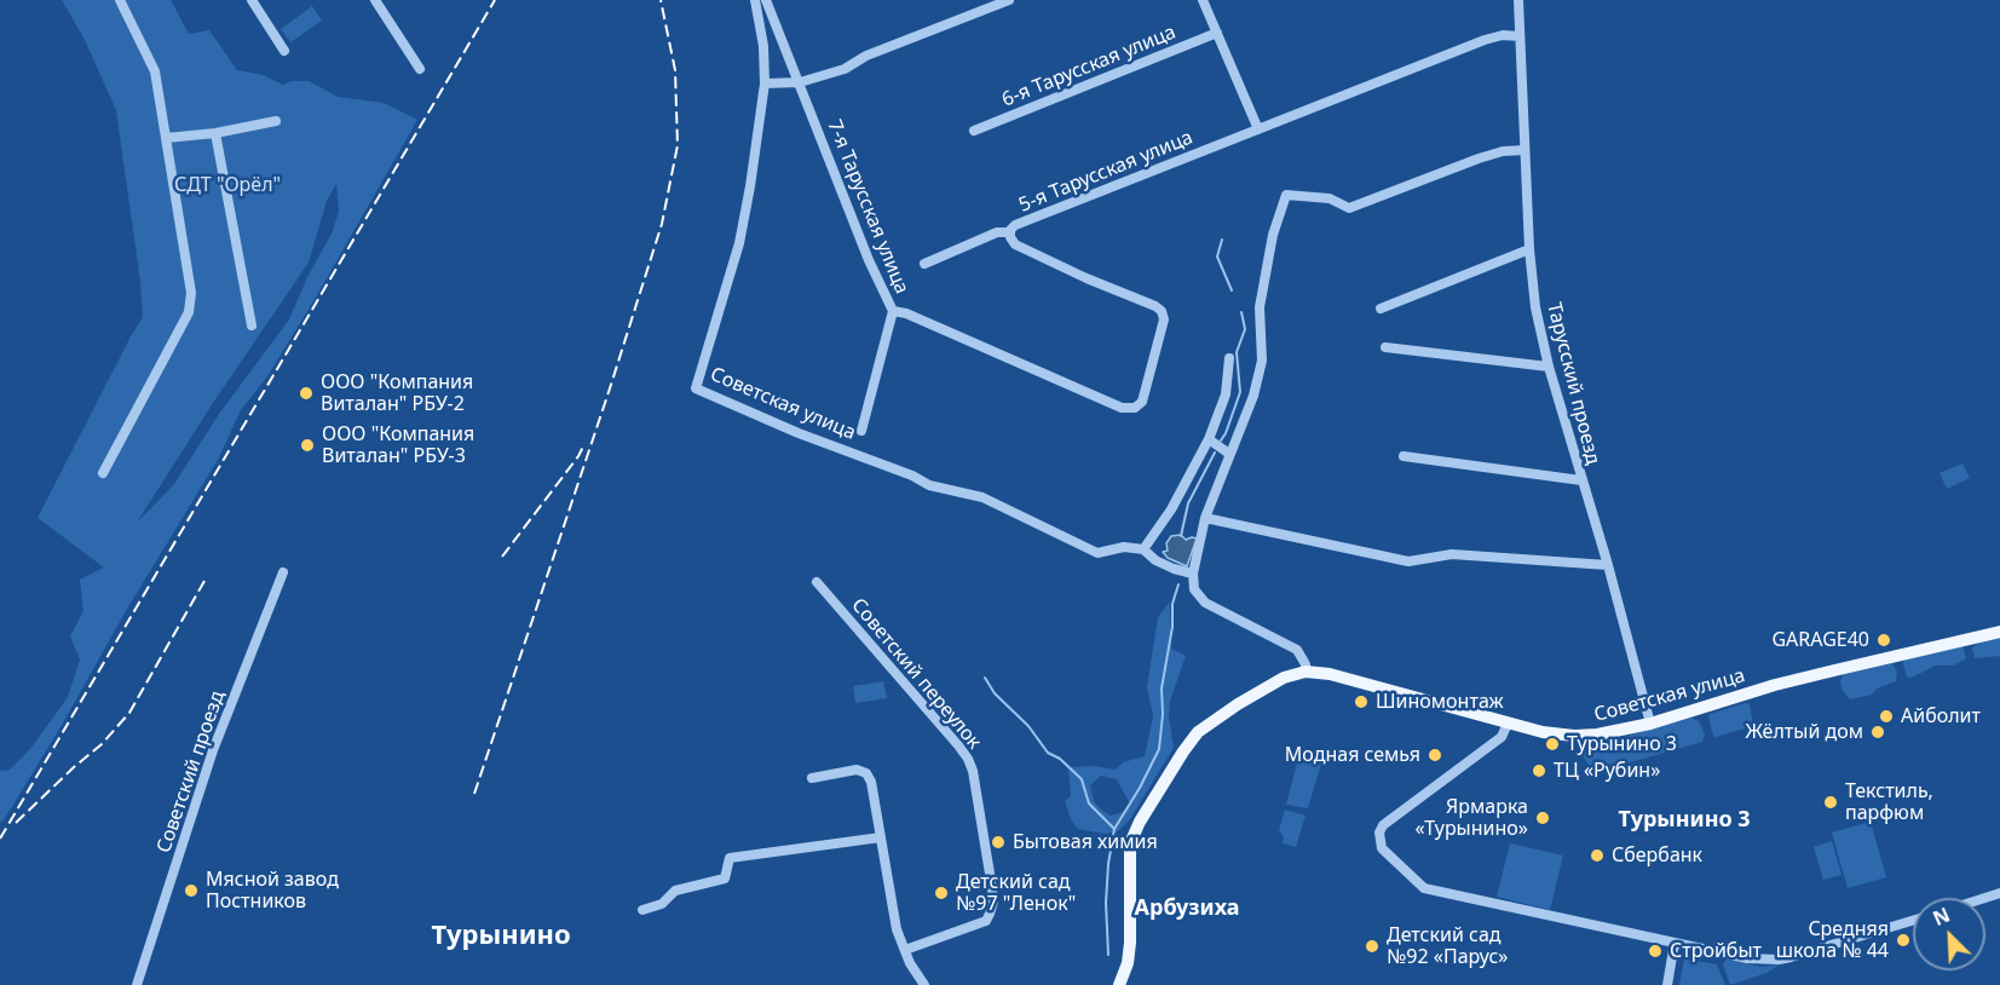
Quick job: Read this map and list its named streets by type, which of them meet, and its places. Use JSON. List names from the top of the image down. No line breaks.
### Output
{"streets":{"main road":["Советская улица"],"street":["6-я Тарусская улица","5-я Тарусская улица","7-я Тарусская улица","Тарусский проезд","Советский переулок","Советский проезд"]},"crossings":[["5-я Тарусская улица","7-я Тарусская улица"],["5-я Тарусская улица","Тарусский проезд"],["Тарусский проезд","Советская улица"]],"districts":["Турынино 3","Арбузиха","Турынино"],"parks":["СДТ \"Орёл\""],"places":["ООО \"Компания Виталан\" РБУ-2","ООО \"Компания Виталан\" РБУ-3","GARAGE40","Шиномонтаж","Айболит","Жёлтый дом","Турынино 3","Модная семья","ТЦ «Рубин»","Текстиль, парфюм","Ярмарка «Турынино»","Бытовая химия","Сбербанк","Мясной завод Постников","Детский сад №97 \"Ленок\"","Средняя школа № 44","Детский сад №92 «Парус»","Стройбыт"],"north":"top left"}
